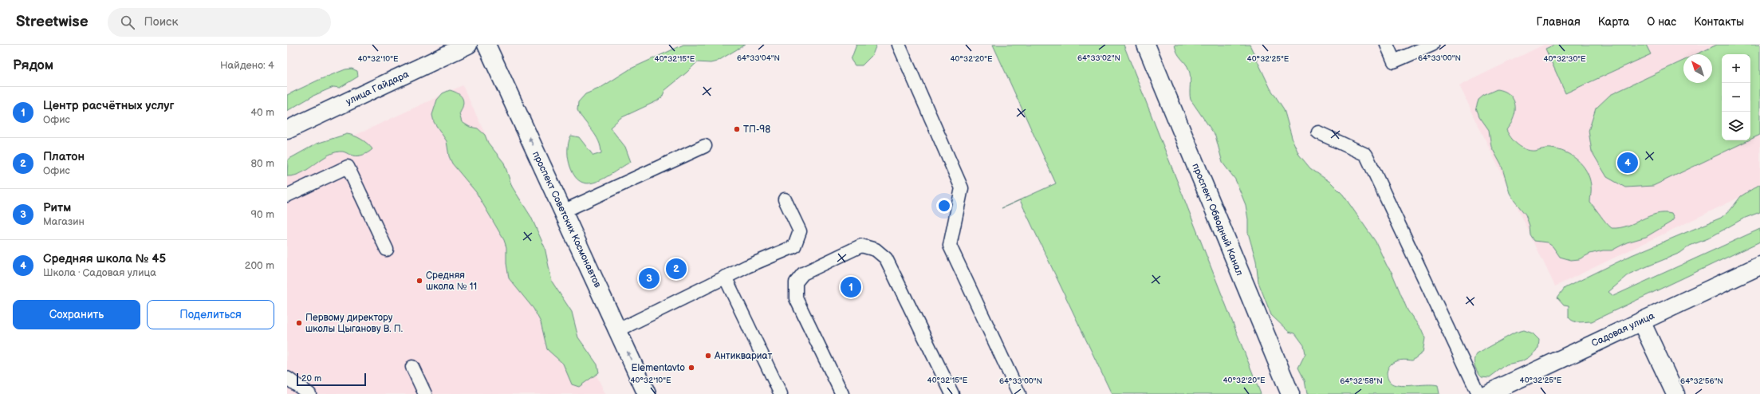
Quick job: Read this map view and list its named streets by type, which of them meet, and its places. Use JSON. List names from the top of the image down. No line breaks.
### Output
{"streets":{"main road":["улица Гайдара","проспект Советских Космонавтов","проспект Обводный Канал","Садовая улица"]},"one_way":["проспект Советских Космонавтов"],"places":["ТП-98","Средняя школа № 11","Первому директору школы Цыганову В. П.","Антиквариат","Elementavto"],"scale_bar":"20 m","north":"top left","page":{"header":"Streetwise","search":"Поиск","nav":["Главная","Карта","О нас","Контакты"],"heading":["Рядом","Найдено: 4"],"map_buttons":["+","−"],"list":[{"mark":"1","name":"Центр расчётных услуг","note":"Офис","value":"40 m"},{"mark":"2","name":"Платон","note":"Офис","value":"80 m"},{"mark":"3","name":"Ритм","note":"Магазин","value":"90 m"},{"mark":"4","name":"Средняя школа № 45","note":"Школа · Садовая улица","value":"200 m"}],"pins":["4","2","3","1"],"buttons":["Сохранить","Поделиться"],"scale":"20 m"},"coordinates":["64°33'04\"N","64°33'02\"N","64°33'00\"N","40°32'20\"E","40°32'25\"E","40°32'10\"E","40°32'15\"E","40°32'30\"E","64°32'58\"N","64°32'56\"N"]}
